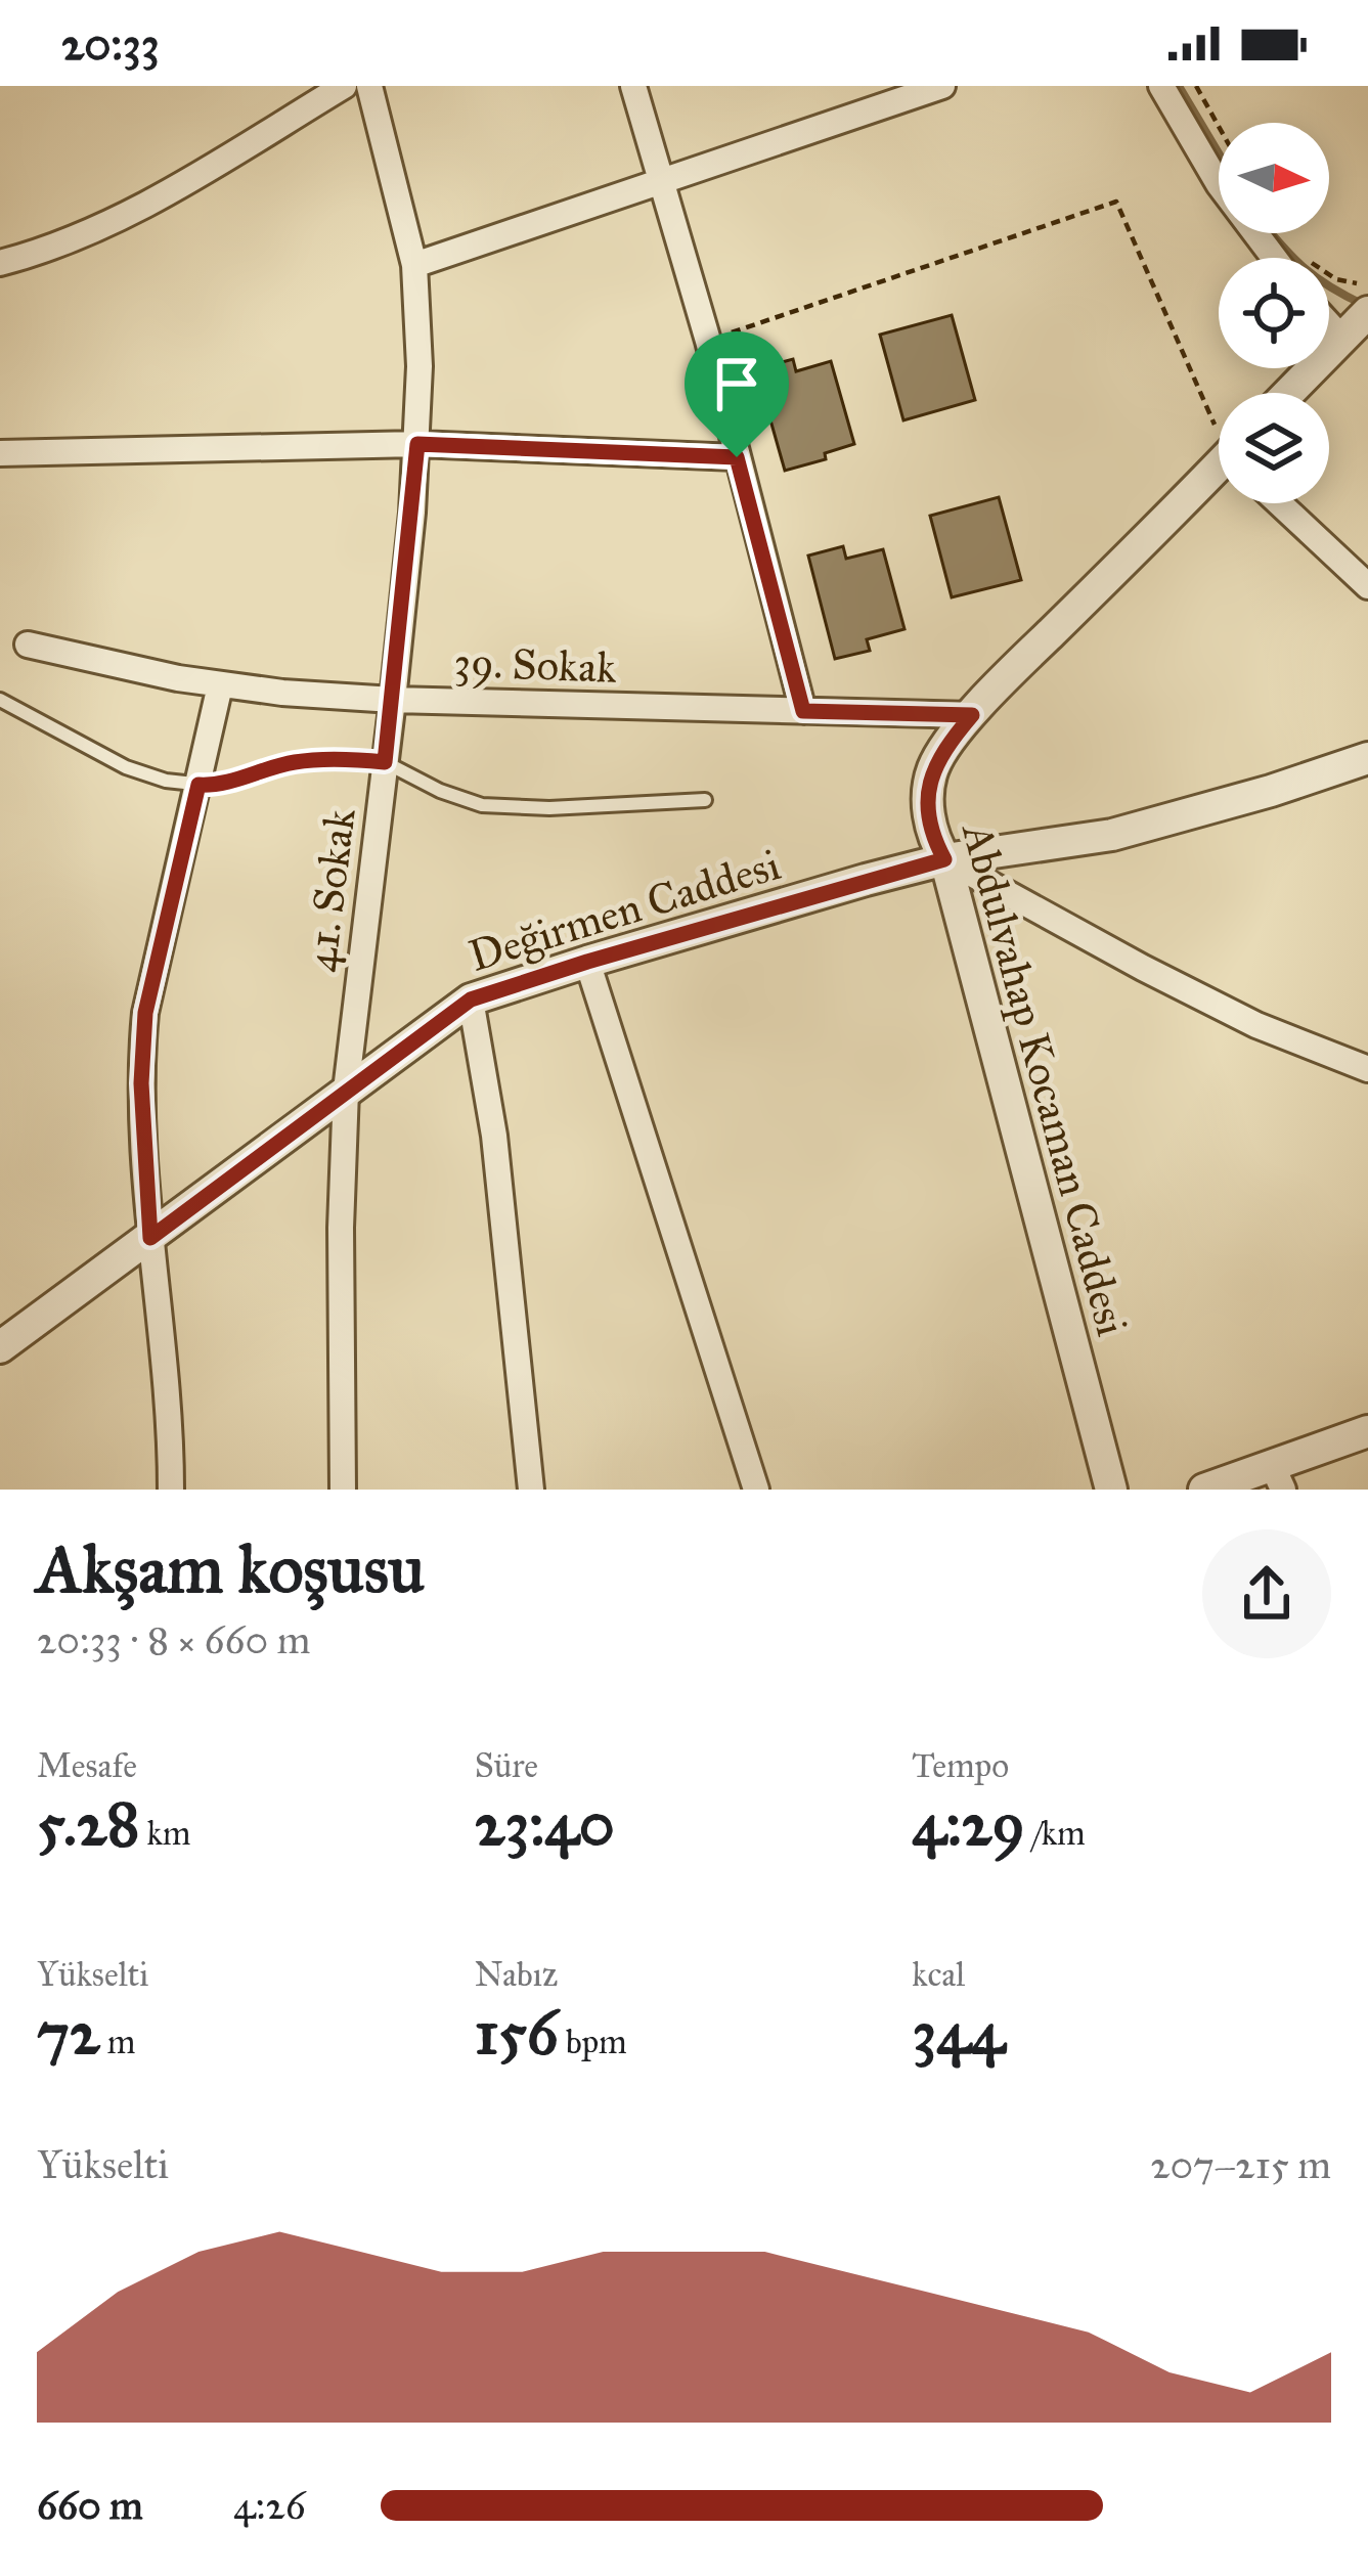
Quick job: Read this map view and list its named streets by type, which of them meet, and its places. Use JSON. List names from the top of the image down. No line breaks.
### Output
{"streets":{"street":["39. Sokak","41. Sokak","Değirmen Caddesi","Abdulvahap Kocaman Caddesi"]},"crossings":[["39. Sokak","41. Sokak"],["39. Sokak","Abdulvahap Kocaman Caddesi"],["41. Sokak","Değirmen Caddesi"],["Değirmen Caddesi","Abdulvahap Kocaman Caddesi"]],"north":"right","page":{"status":"20:33","heading":["Akşam koşusu","20:33 · 8 × 660 m"],"stats":[["Mesafe","5.28 km"],["Süre","23:40"],["Tempo","4:29 /km"],["Yükselti","72 m"],["Nabız","156 bpm"],["kcal","344"]],"chart":["Yükselti","207–215 m"],"list":[{"name":"660 m","note":"4:26"}]}}
